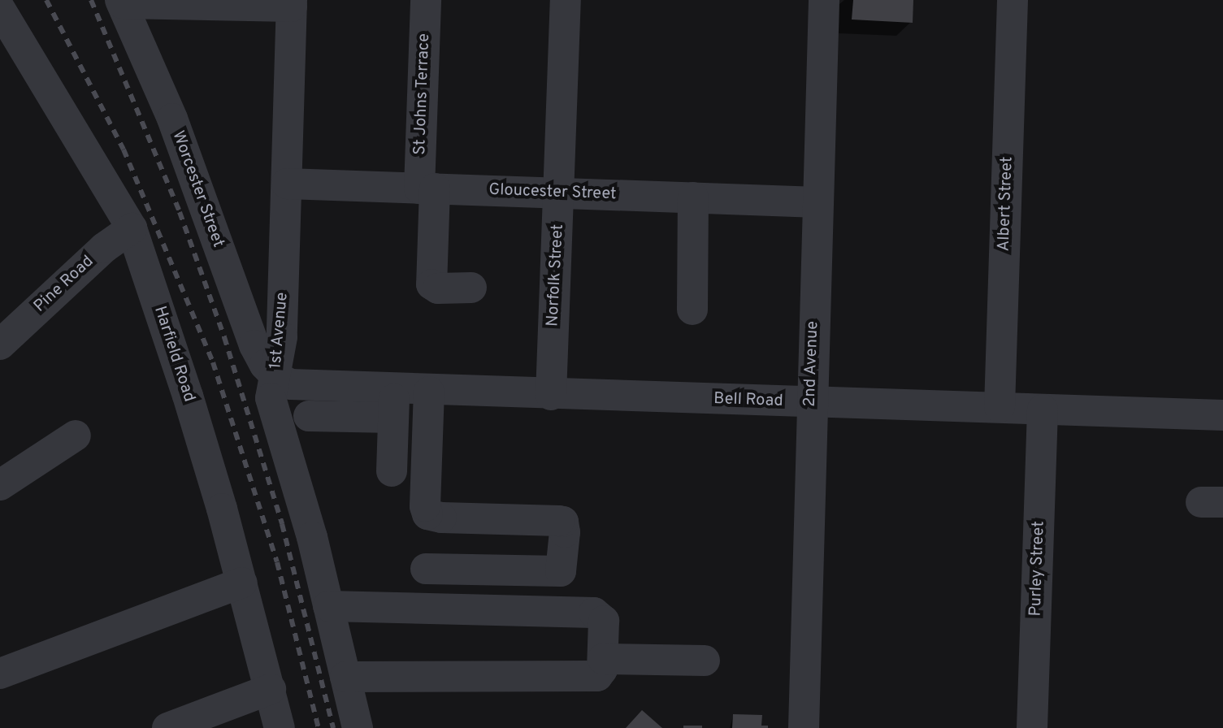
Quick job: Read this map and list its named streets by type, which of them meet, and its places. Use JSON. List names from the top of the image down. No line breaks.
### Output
{"streets":{"street":["St Johns Terrace","Worcester Street","Gloucester Street","Albert Street","Norfolk Street","Pine Road","1st Avenue","Harfield Road","2nd Avenue","Bell Road","Purley Street"]},"crossings":[["St Johns Terrace","Gloucester Street"],["Worcester Street","1st Avenue"],["Worcester Street","Bell Road"],["Gloucester Street","Norfolk Street"],["Gloucester Street","1st Avenue"],["Gloucester Street","2nd Avenue"],["Albert Street","Bell Road"],["Norfolk Street","Bell Road"],["Pine Road","Harfield Road"],["1st Avenue","Bell Road"],["2nd Avenue","Bell Road"],["Bell Road","Purley Street"]]}
